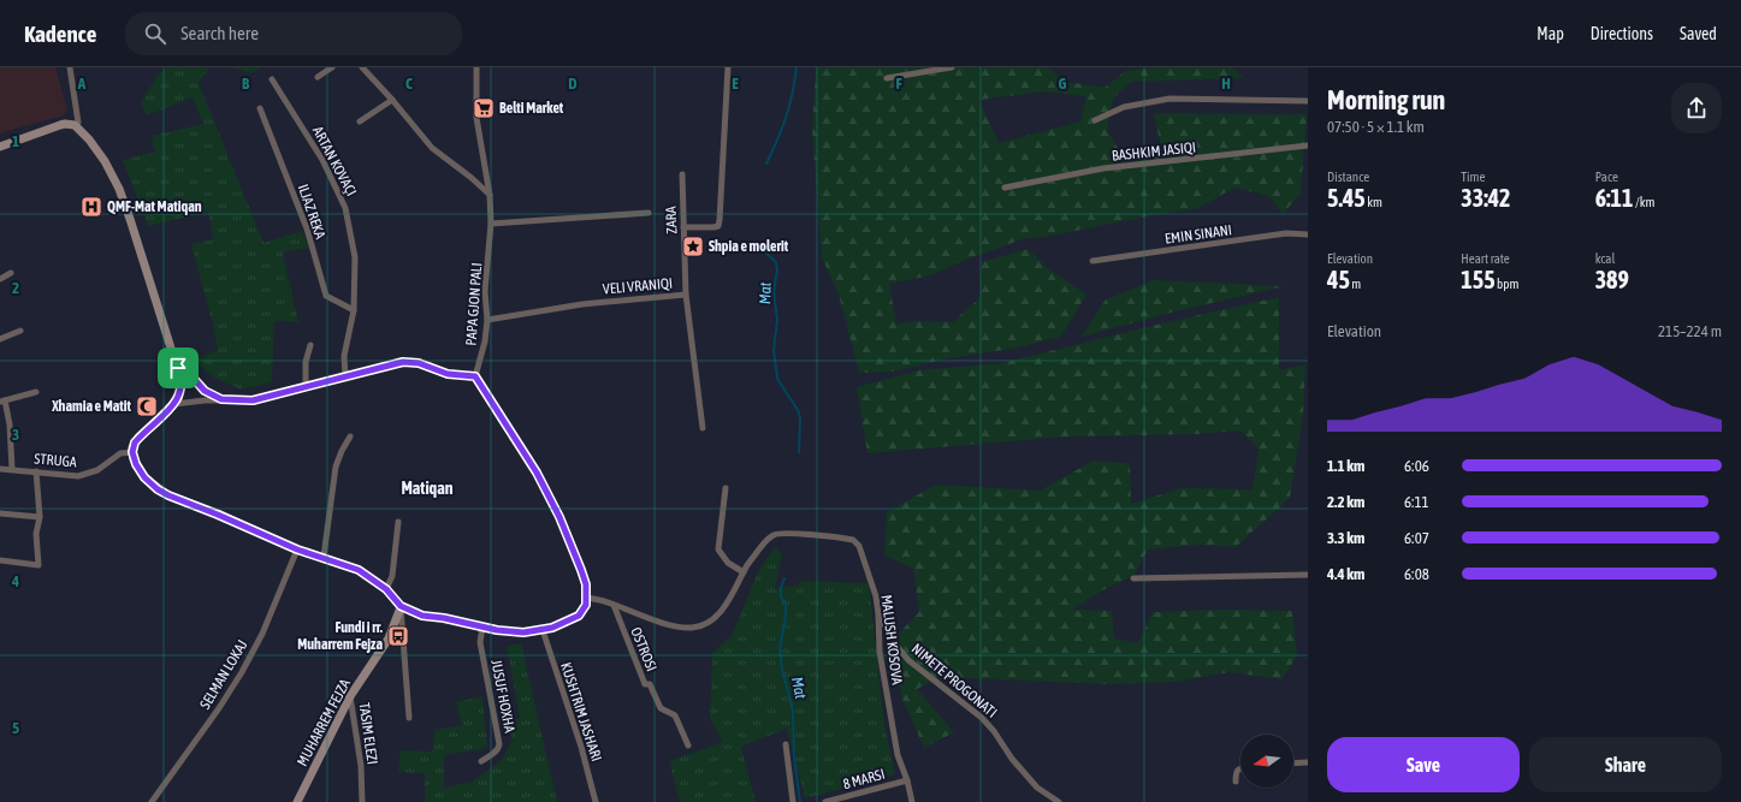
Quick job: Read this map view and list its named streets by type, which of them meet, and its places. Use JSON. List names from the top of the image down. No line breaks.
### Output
{"streets":{"street":["BASHKIM JASIQI","ARTAN KOVAÇI","ILJAZ REKA","ZARA","EMIN SINANI","VELI VRANIQI","PAPA GJON PALI","STRUGA","MALUSH KOSOVA","OSTROSI","SELMAN LOKAJ","NIMETE PROGONATI","JUSUF HOXHA","KUSHTRIM JASHARI","MUHARREM FEJZA","TASIM ELEZI","8 MARSI"]},"crossings":[["ARTAN KOVAÇI","ILJAZ REKA"],["ZARA","VELI VRANIQI"],["VELI VRANIQI","PAPA GJON PALI"],["MALUSH KOSOVA","OSTROSI"],["MALUSH KOSOVA","NIMETE PROGONATI"],["MALUSH KOSOVA","8 MARSI"],["MUHARREM FEJZA","TASIM ELEZI"]],"districts":["Matiqan"],"water":["Mat"],"places":{"supermarket":["Belti Market"],"hospital":["QMF-Mat Matiqan"],"place":["Shpia e molerit"],"mosque":["Xhamia e Matit"],"bus stop":["Fundi i rr. Muharrem Fejza"]},"north":"left","page":{"header":"Kadence","search":"Search here","nav":["Map","Directions","Saved"],"heading":["Morning run","07:50 · 5 × 1.1 km"],"stats":[["Distance","5.45 km"],["Time","33:42"],["Pace","6:11 /km"],["Elevation","45 m"],["Heart rate","155 bpm"],["kcal","389"]],"chart":["Elevation","215–224 m"],"list":[{"name":"1.1 km","note":"6:06"},{"name":"2.2 km","note":"6:11"},{"name":"3.3 km","note":"6:07"},{"name":"4.4 km","note":"6:08"}],"buttons":["Save","Share"]},"grid":{"columns":["A","B","C","D","E","F","G","H"],"rows":["1","2","3","4","5"]}}
